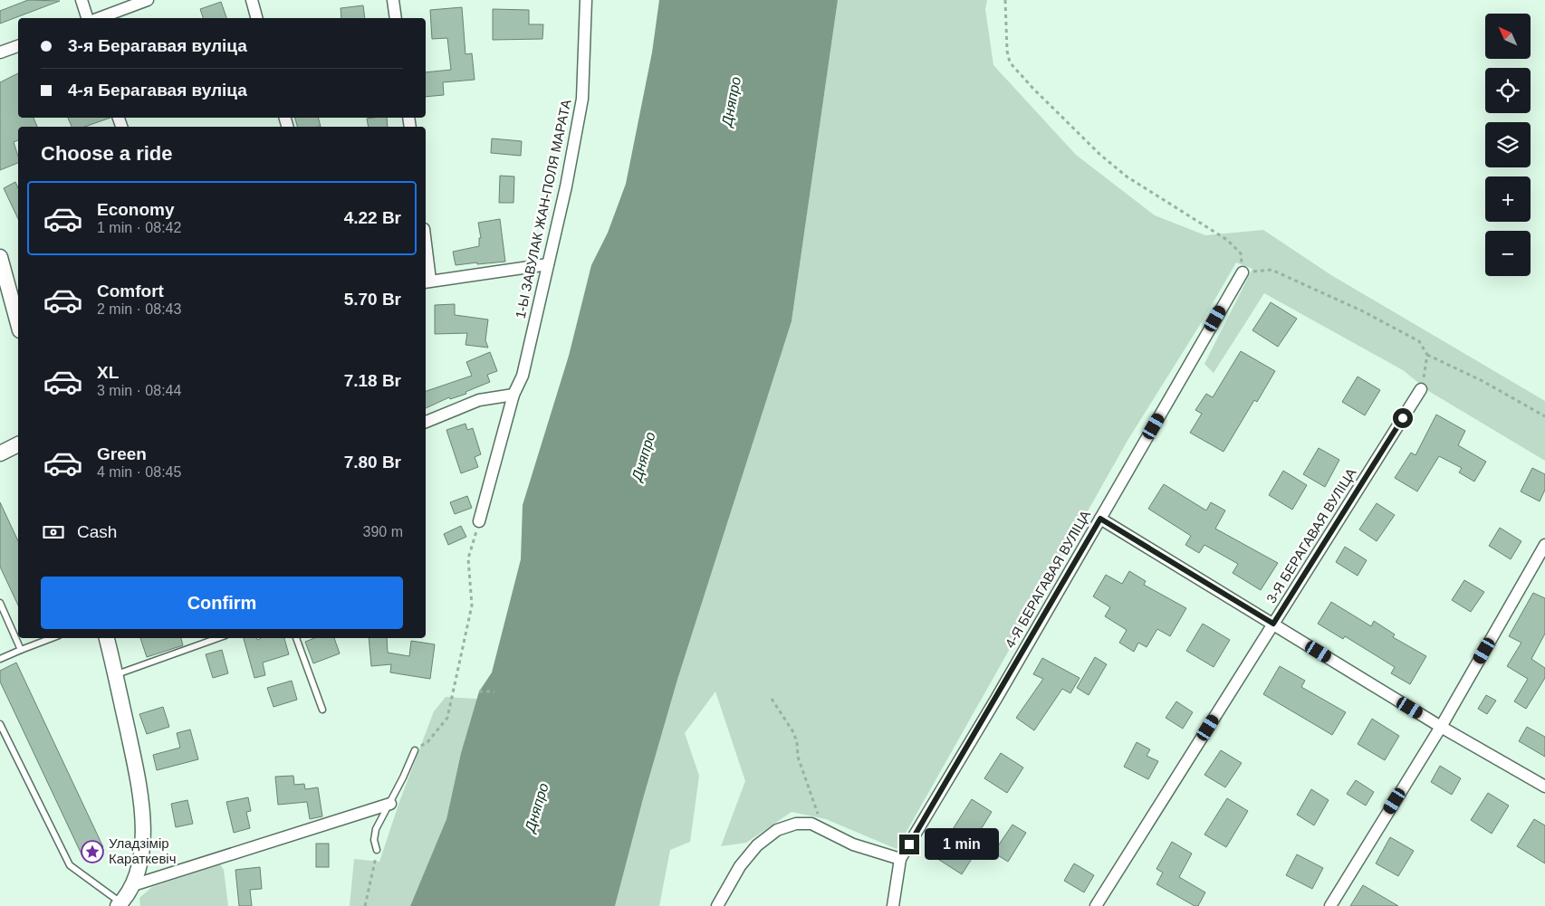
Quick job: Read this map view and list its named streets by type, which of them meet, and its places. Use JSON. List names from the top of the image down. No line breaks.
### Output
{"streets":{"street":["1-Ы ЗАВУЛАК ЖАН-ПОЛЯ МАРАТА","3-Я БЕРАГАВАЯ ВУЛІЦА","4-Я БЕРАГАВАЯ ВУЛІЦА"]},"water":["Дняпро"],"places":{"place":["Уладзімір Караткевіч"]},"north":"top left","page":{"map_buttons":["+","−"],"banner":["3-я Берагавая вуліца","4-я Берагавая вуліца"],"heading":"Choose a ride","list":[{"name":"Economy","note":"1 min · 08:42","value":"4.22 Br"},{"name":"Comfort","note":"2 min · 08:43","value":"5.70 Br"},{"name":"XL","note":"3 min · 08:44","value":"7.18 Br"},{"name":"Green","note":"4 min · 08:45","value":"7.80 Br"}],"pay":["Cash","390 m"],"buttons":"Confirm","bubble":"1 min"}}
